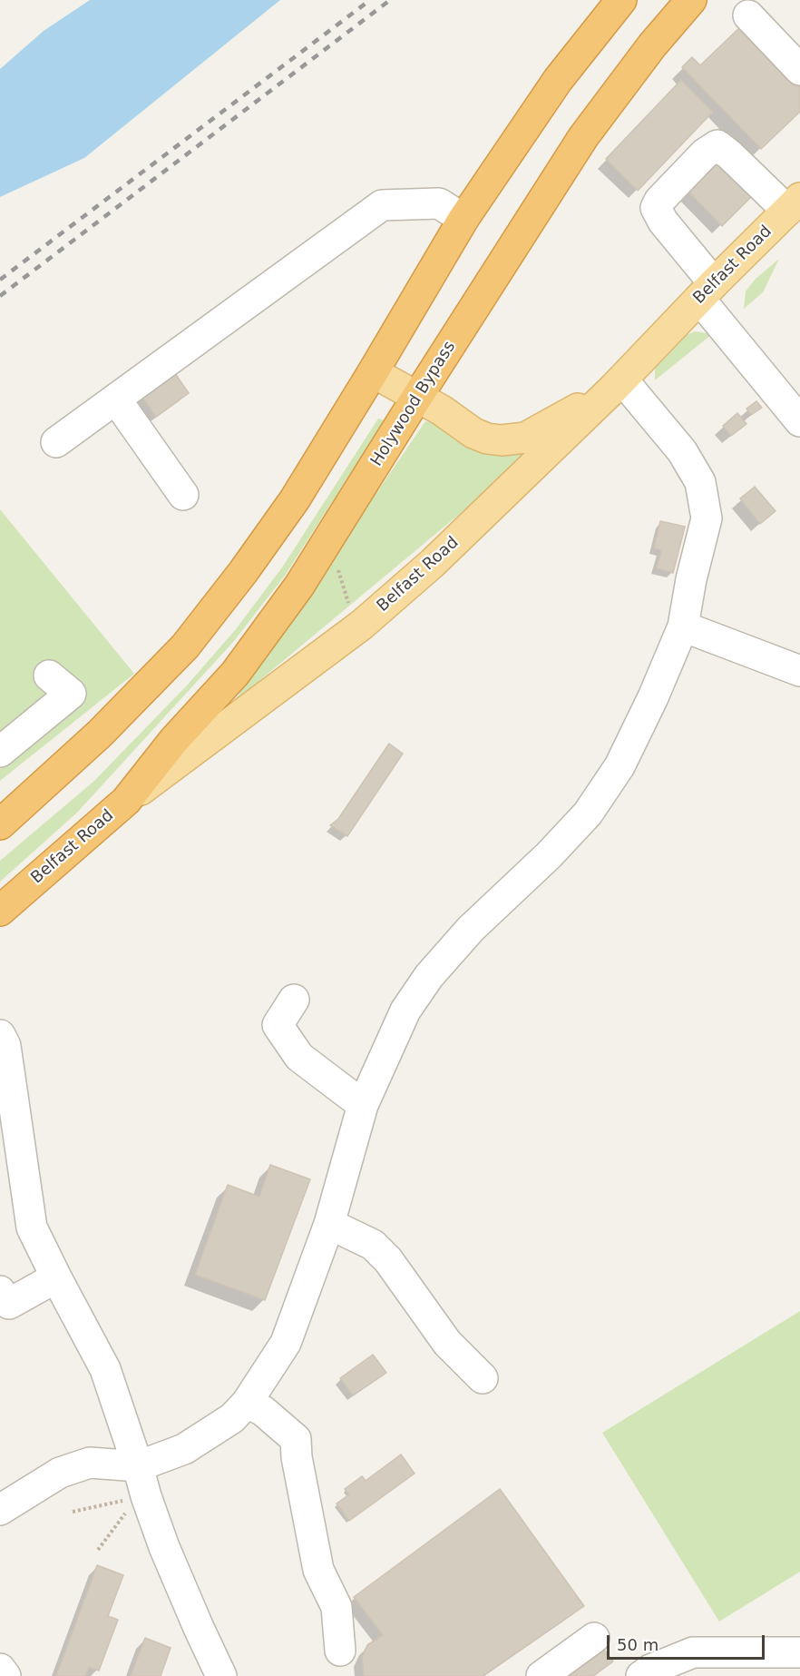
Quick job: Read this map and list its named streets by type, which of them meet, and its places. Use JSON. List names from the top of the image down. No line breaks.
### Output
{"streets":{"highway":["Belfast Road","Holywood Bypass"]},"crossings":[["Belfast Road","Holywood Bypass"]],"scale_bar":"50 m"}
